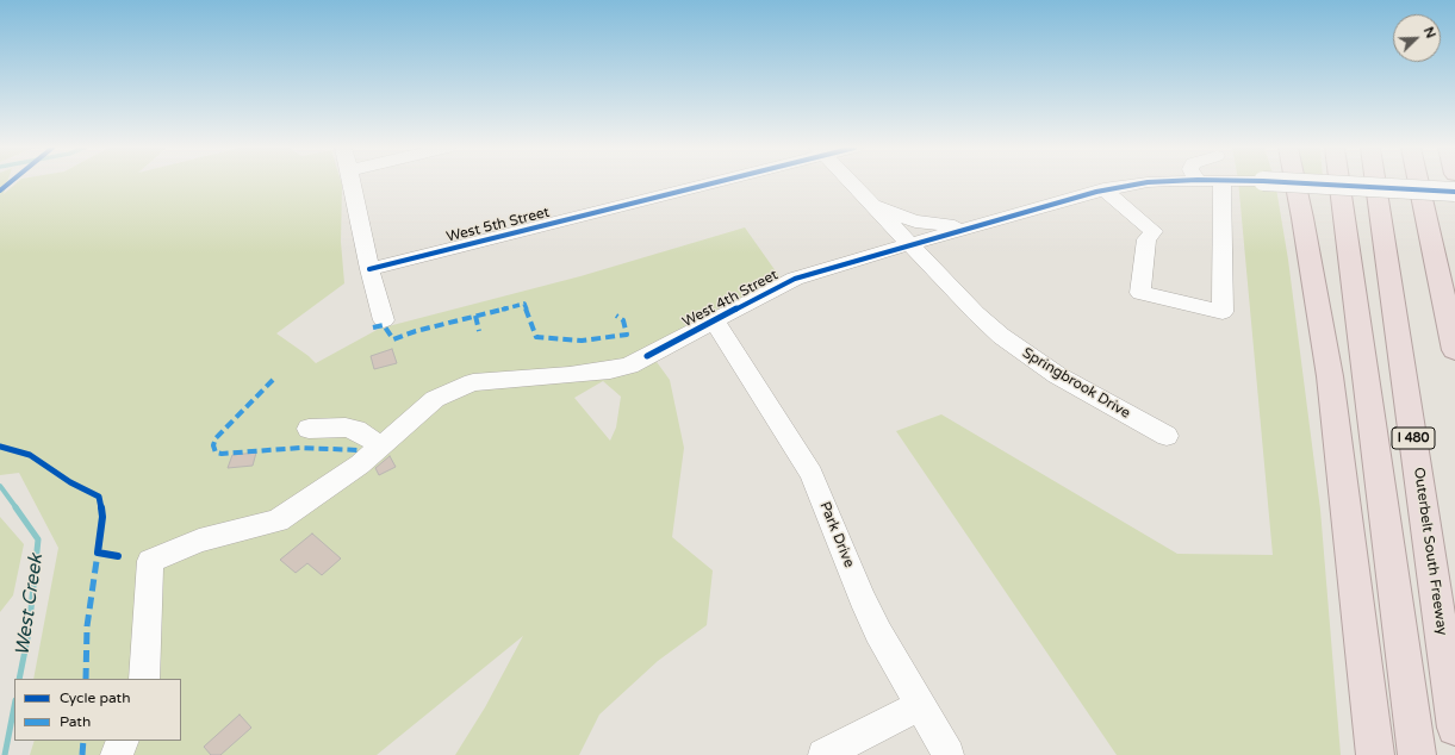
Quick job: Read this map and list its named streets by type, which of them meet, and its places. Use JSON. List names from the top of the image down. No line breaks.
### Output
{"streets":{"highway":["I 480","Outerbelt South Freeway"],"street":["West 5th Street","West 4th Street","Springbrook Drive","Park Drive"]},"crossings":[["West 4th Street","Springbrook Drive"],["West 4th Street","Park Drive"]],"water":["West Creek"],"legend":["Cycle path","Path"],"north":"top right"}
